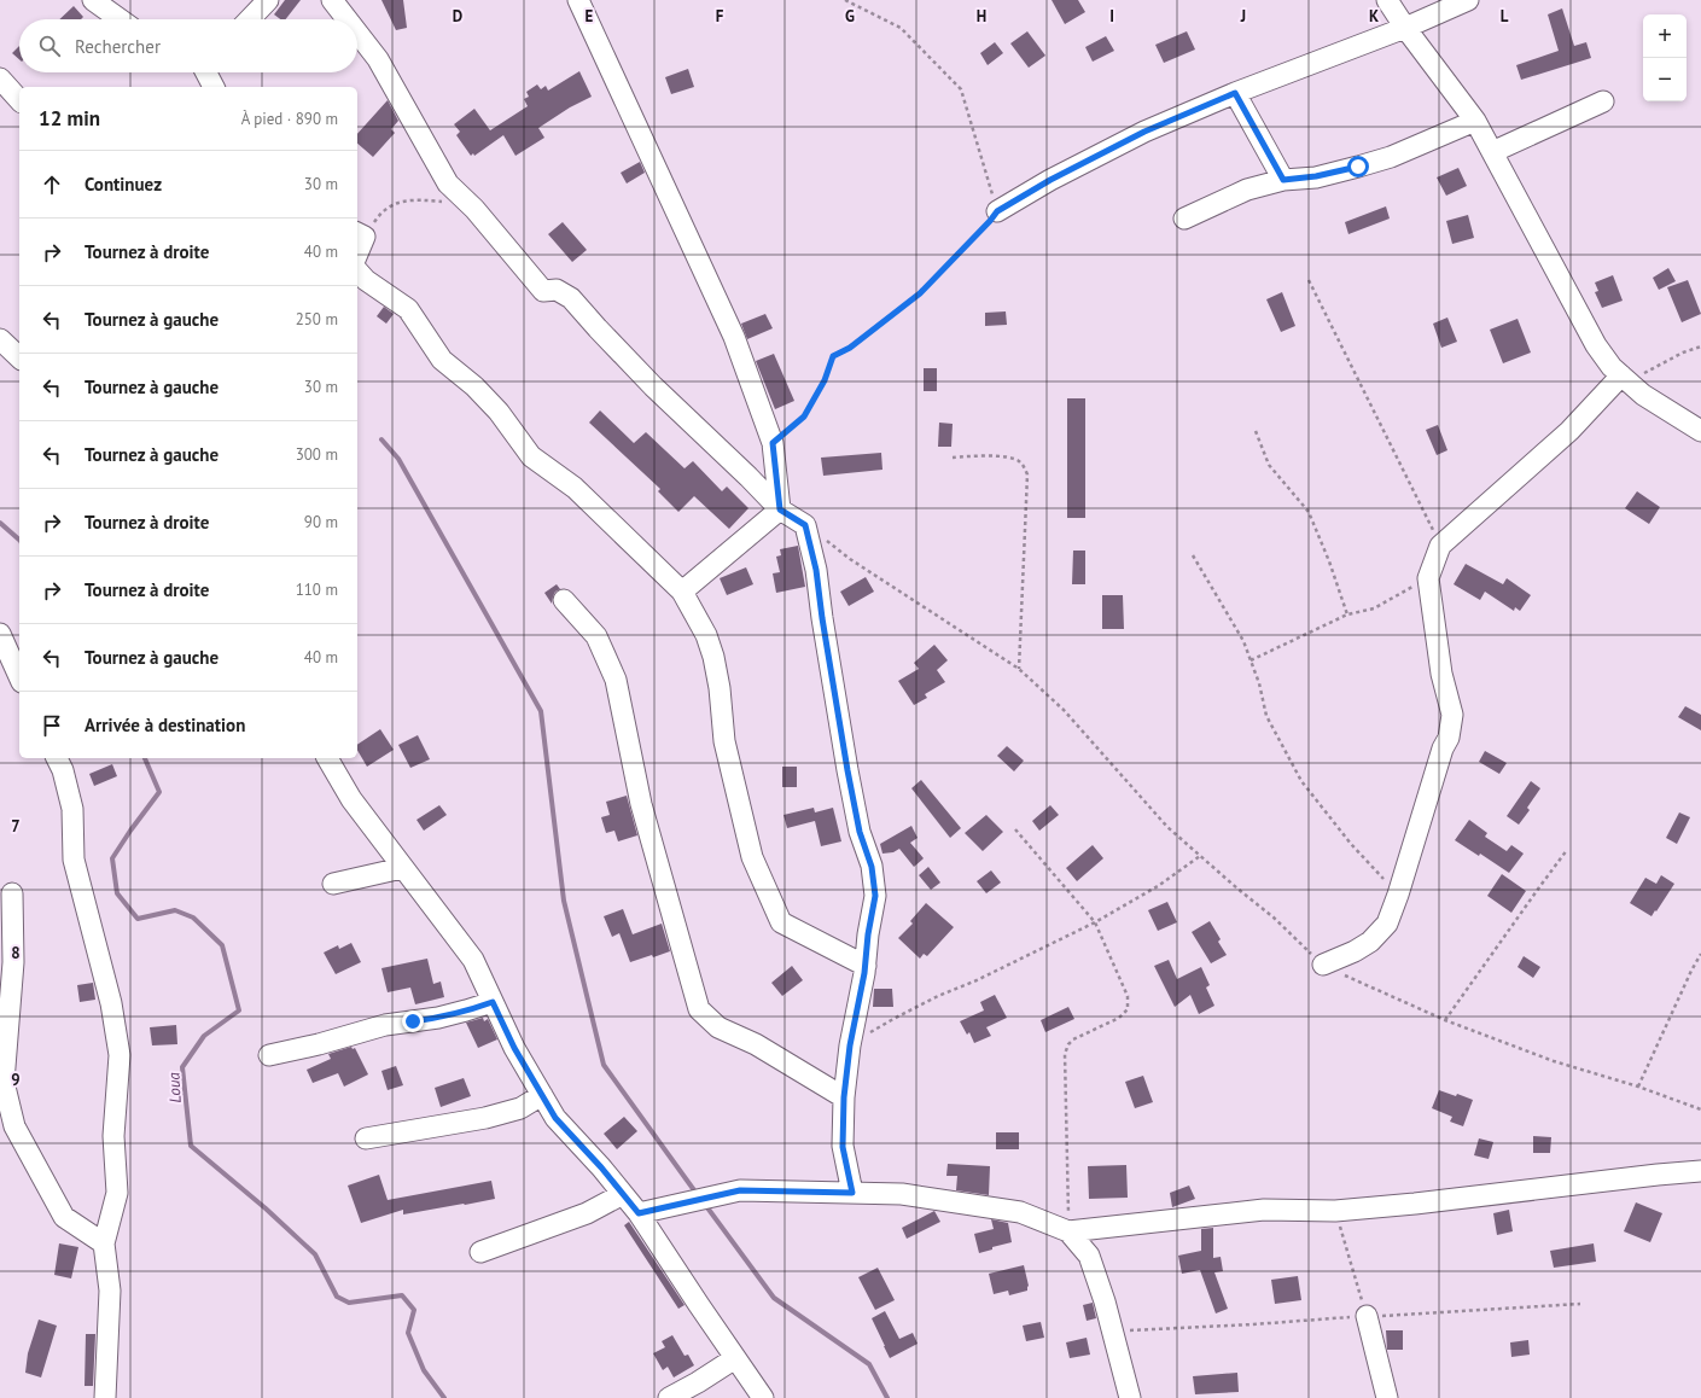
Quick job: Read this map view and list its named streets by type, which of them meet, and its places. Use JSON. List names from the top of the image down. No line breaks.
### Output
{"water":["Loua"],"page":{"map_buttons":["+","−"],"search":"Rechercher","heading":["12 min","À pied · 890 m"],"list":[["Continuez","30 m"],["Tournez à droite","40 m"],["Tournez à gauche","250 m"],["Tournez à gauche","30 m"],["Tournez à gauche","300 m"],["Tournez à droite","90 m"],["Tournez à droite","110 m"],["Tournez à gauche","40 m"],"Arrivée à destination"]},"grid":{"columns":["D","E","F","G","H","I","J","K","L"],"rows":["7","8","9"]}}
